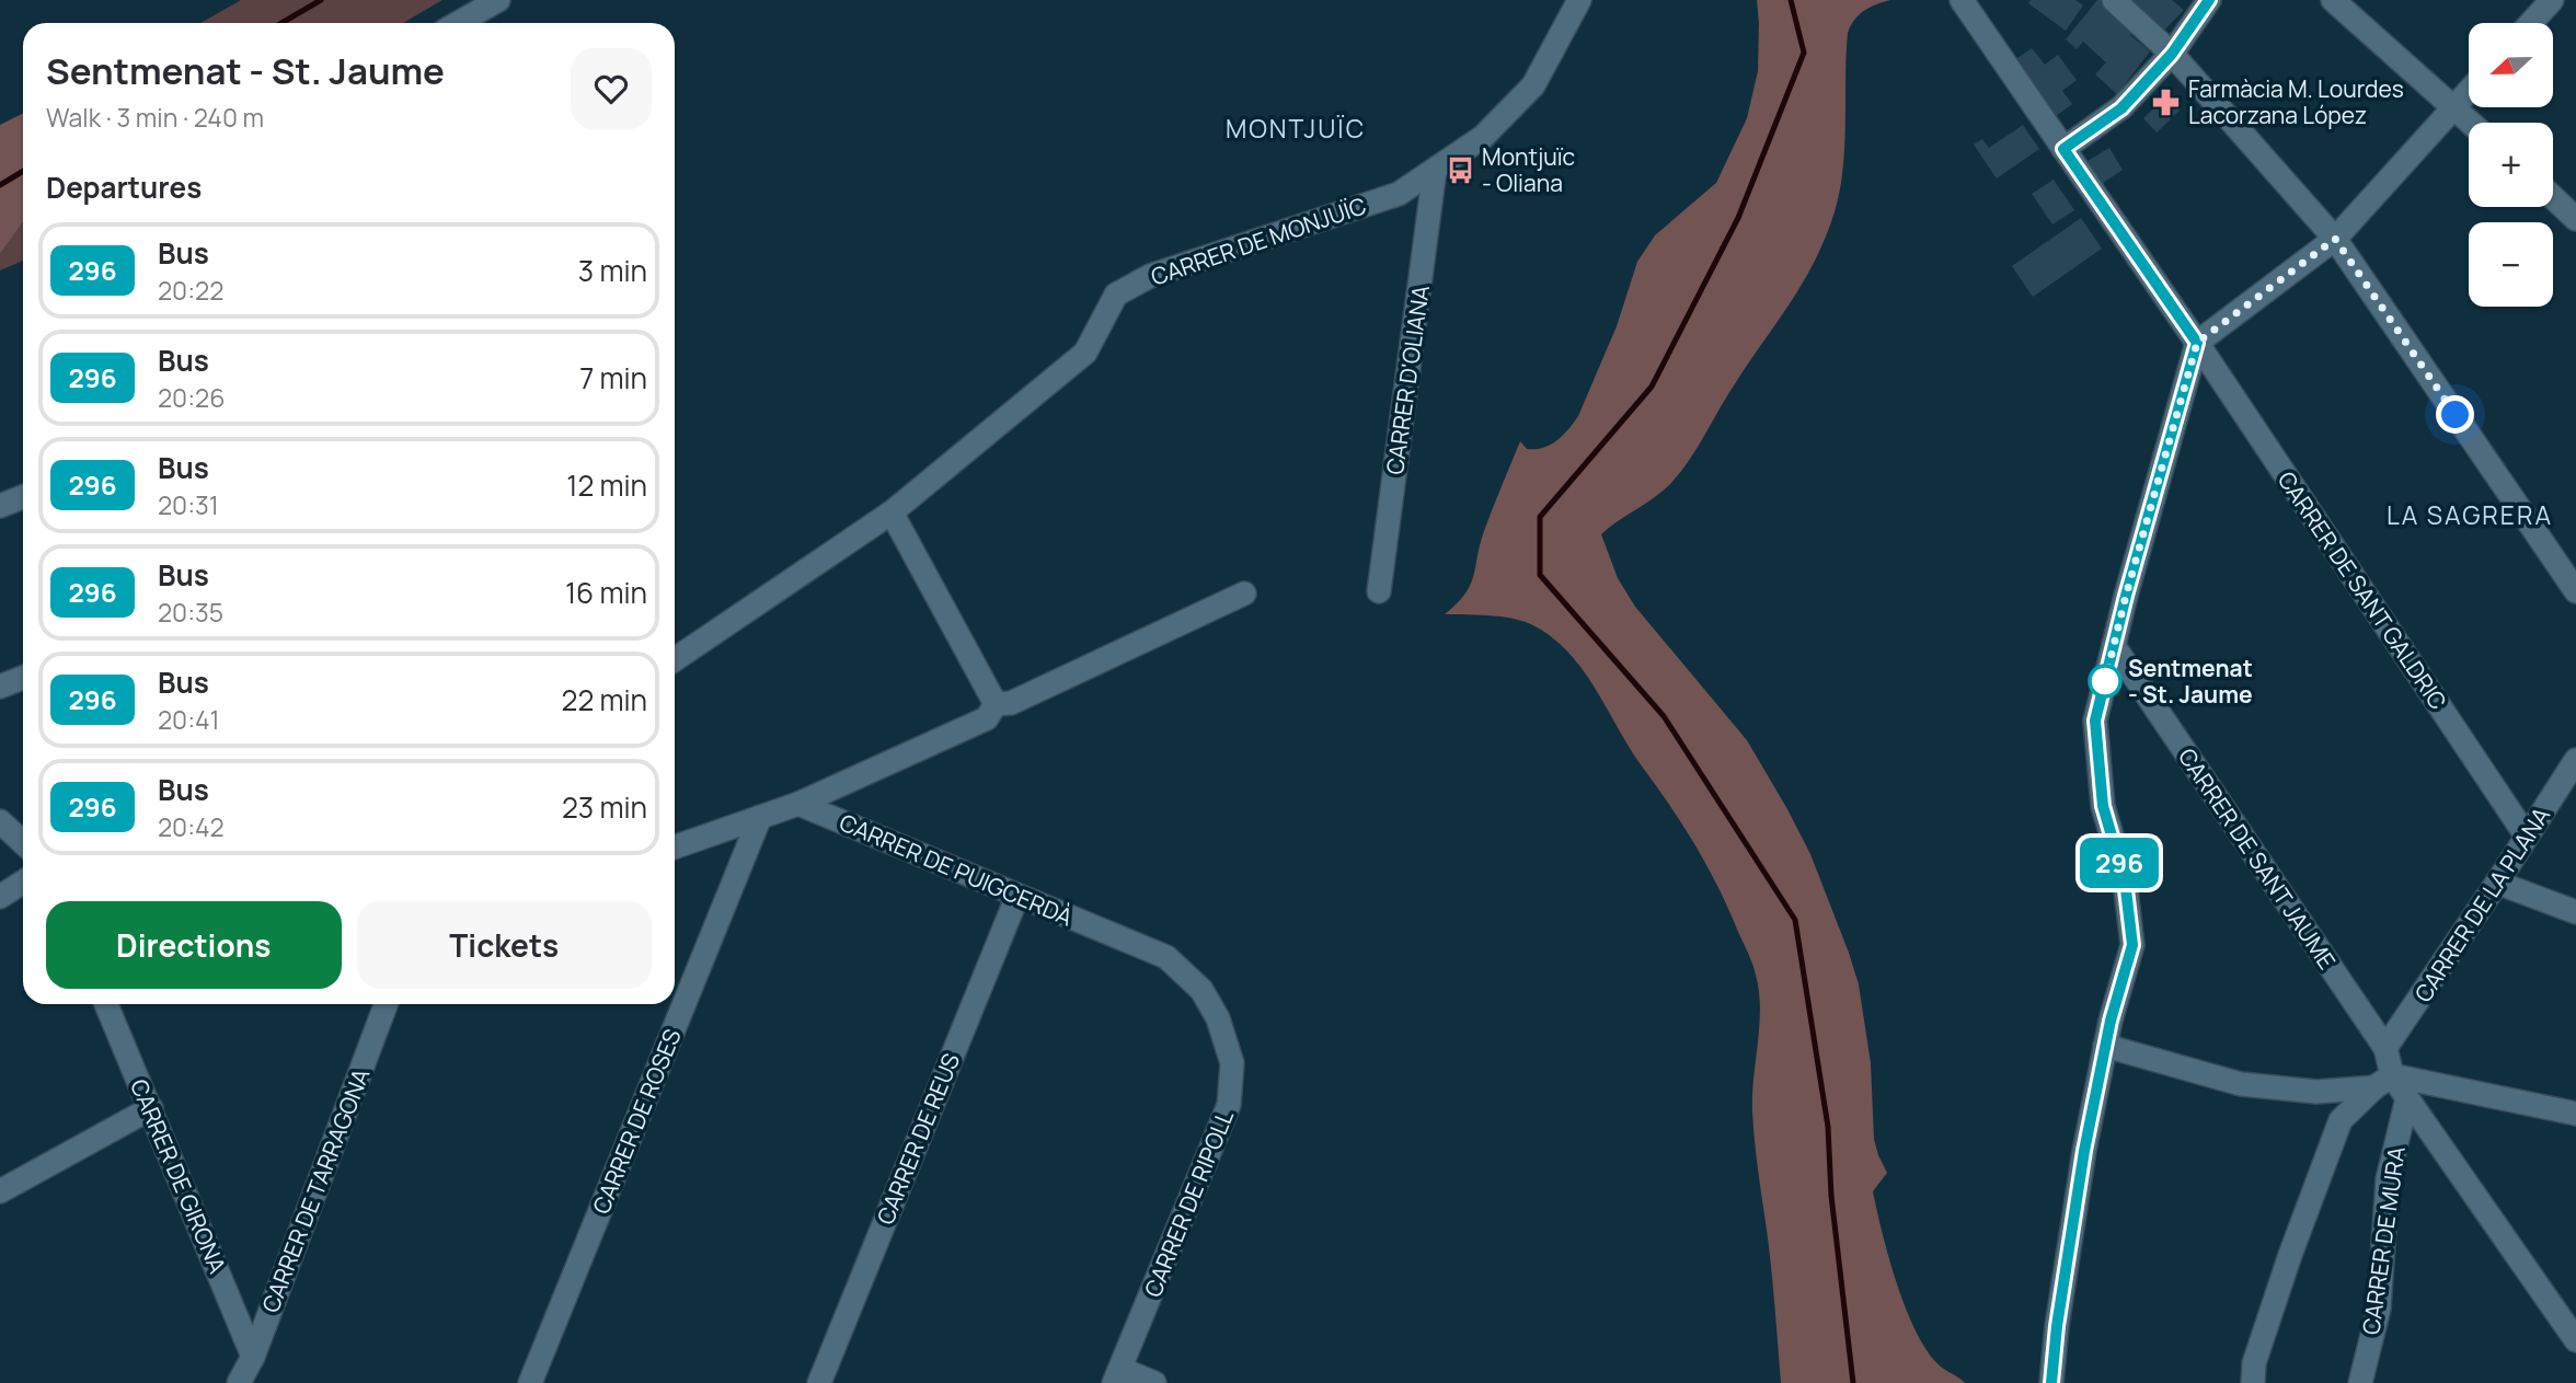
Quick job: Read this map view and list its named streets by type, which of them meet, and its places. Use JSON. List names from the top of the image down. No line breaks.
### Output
{"streets":{"street":["CARRER DE MONJUÏC","CARRER D'OLIANA","CARRER DE SANT GALDRIC","CARRER DE SANT JAUME","CARRER DE PUIGCERDÀ","CARRER DE LA PLANA","CARRER DE ROSES","CARRER DE REUS","CARRER DE GIRONA","CARRER DE TARRAGONA","CARRER DE RIPOLL","CARRER DE MURA"]},"crossings":[["CARRER DE MONJUÏC","CARRER D'OLIANA"],["CARRER DE SANT GALDRIC","CARRER DE LA PLANA"],["CARRER DE SANT JAUME","CARRER DE LA PLANA"],["CARRER DE SANT JAUME","CARRER DE MURA"],["CARRER DE PUIGCERDÀ","CARRER DE REUS"],["CARRER DE PUIGCERDÀ","CARRER DE RIPOLL"],["CARRER DE GIRONA","CARRER DE TARRAGONA"]],"districts":["MONTJUÏC","LA SAGRERA"],"places":{"pharmacy":["Farmàcia M. Lourdes Lacorzana López"],"bus stop":["Montjuïc - Oliana"],"other":["Sentmenat - St. Jaume"]},"lines":["bus line 296"],"north":"left","page":{"on_map":"296","map_buttons":["+","−"],"heading":[["Sentmenat - St. Jaume","Walk · 3 min · 240 m"],"Departures"],"list":[{"mark":"296","name":"Bus","note":"20:22","value":"3 min"},{"mark":"296","name":"Bus","note":"20:26","value":"7 min"},{"mark":"296","name":"Bus","note":"20:31","value":"12 min"},{"mark":"296","name":"Bus","note":"20:35","value":"16 min"},{"mark":"296","name":"Bus","note":"20:41","value":"22 min"},{"mark":"296","name":"Bus","note":"20:42","value":"23 min"}],"buttons":["Directions","Tickets"]}}
